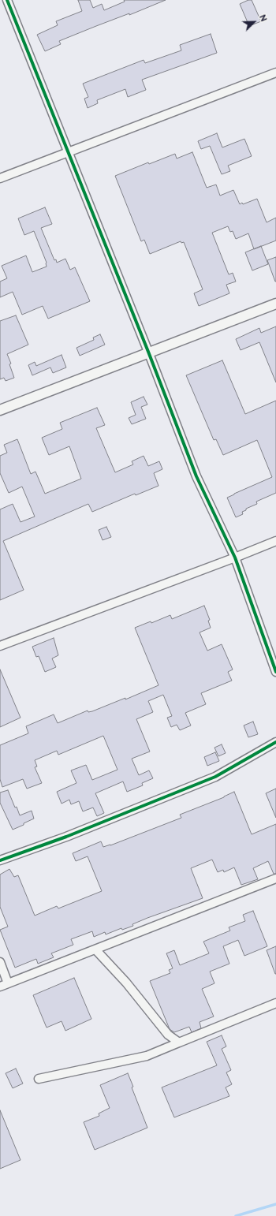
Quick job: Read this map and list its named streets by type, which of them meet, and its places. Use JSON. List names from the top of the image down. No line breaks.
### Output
{"north":"top right"}
